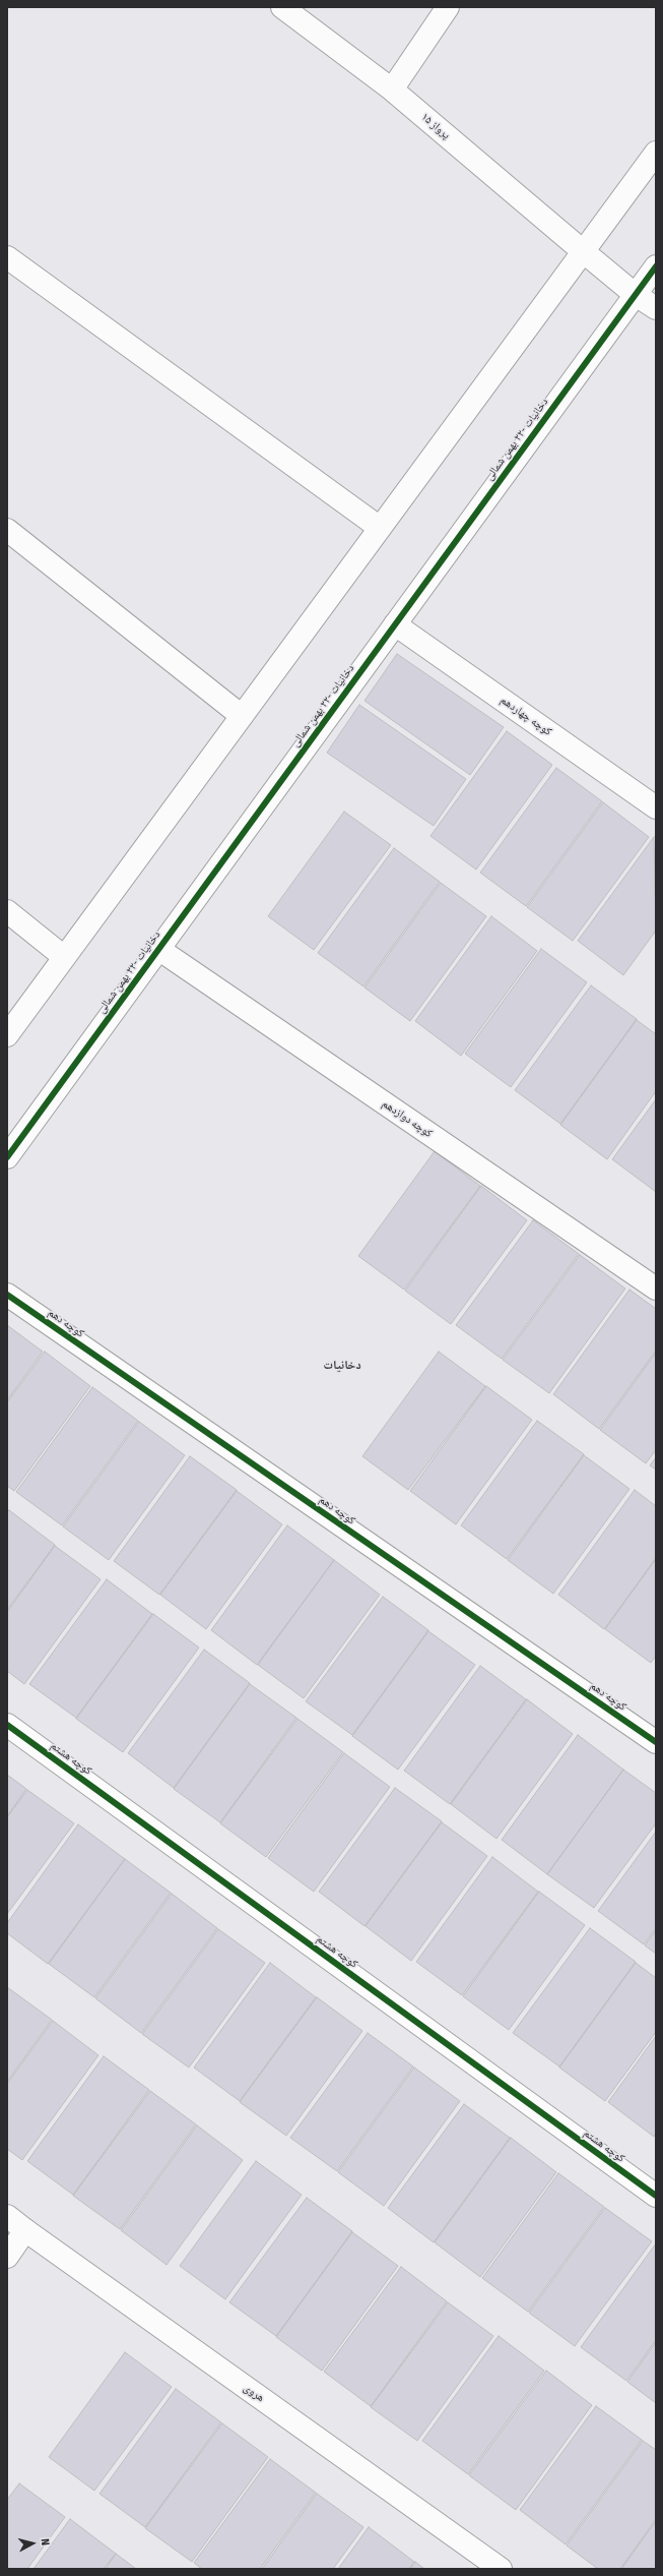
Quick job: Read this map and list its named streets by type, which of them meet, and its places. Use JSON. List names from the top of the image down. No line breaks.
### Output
{"streets":{"street":["پرواز ۱۵","دخانیات -۲۲ بهمن شمالی","کوچه چهاردهم","کوچه دوازدهم","کوچه دهم","کوچه هشتم","هروی"]},"crossings":[["پرواز ۱۵","دخانیات -۲۲ بهمن شمالی"],["دخانیات -۲۲ بهمن شمالی","کوچه چهاردهم"],["دخانیات -۲۲ بهمن شمالی","کوچه دوازدهم"]],"districts":["دخانیات"],"north":"right"}
